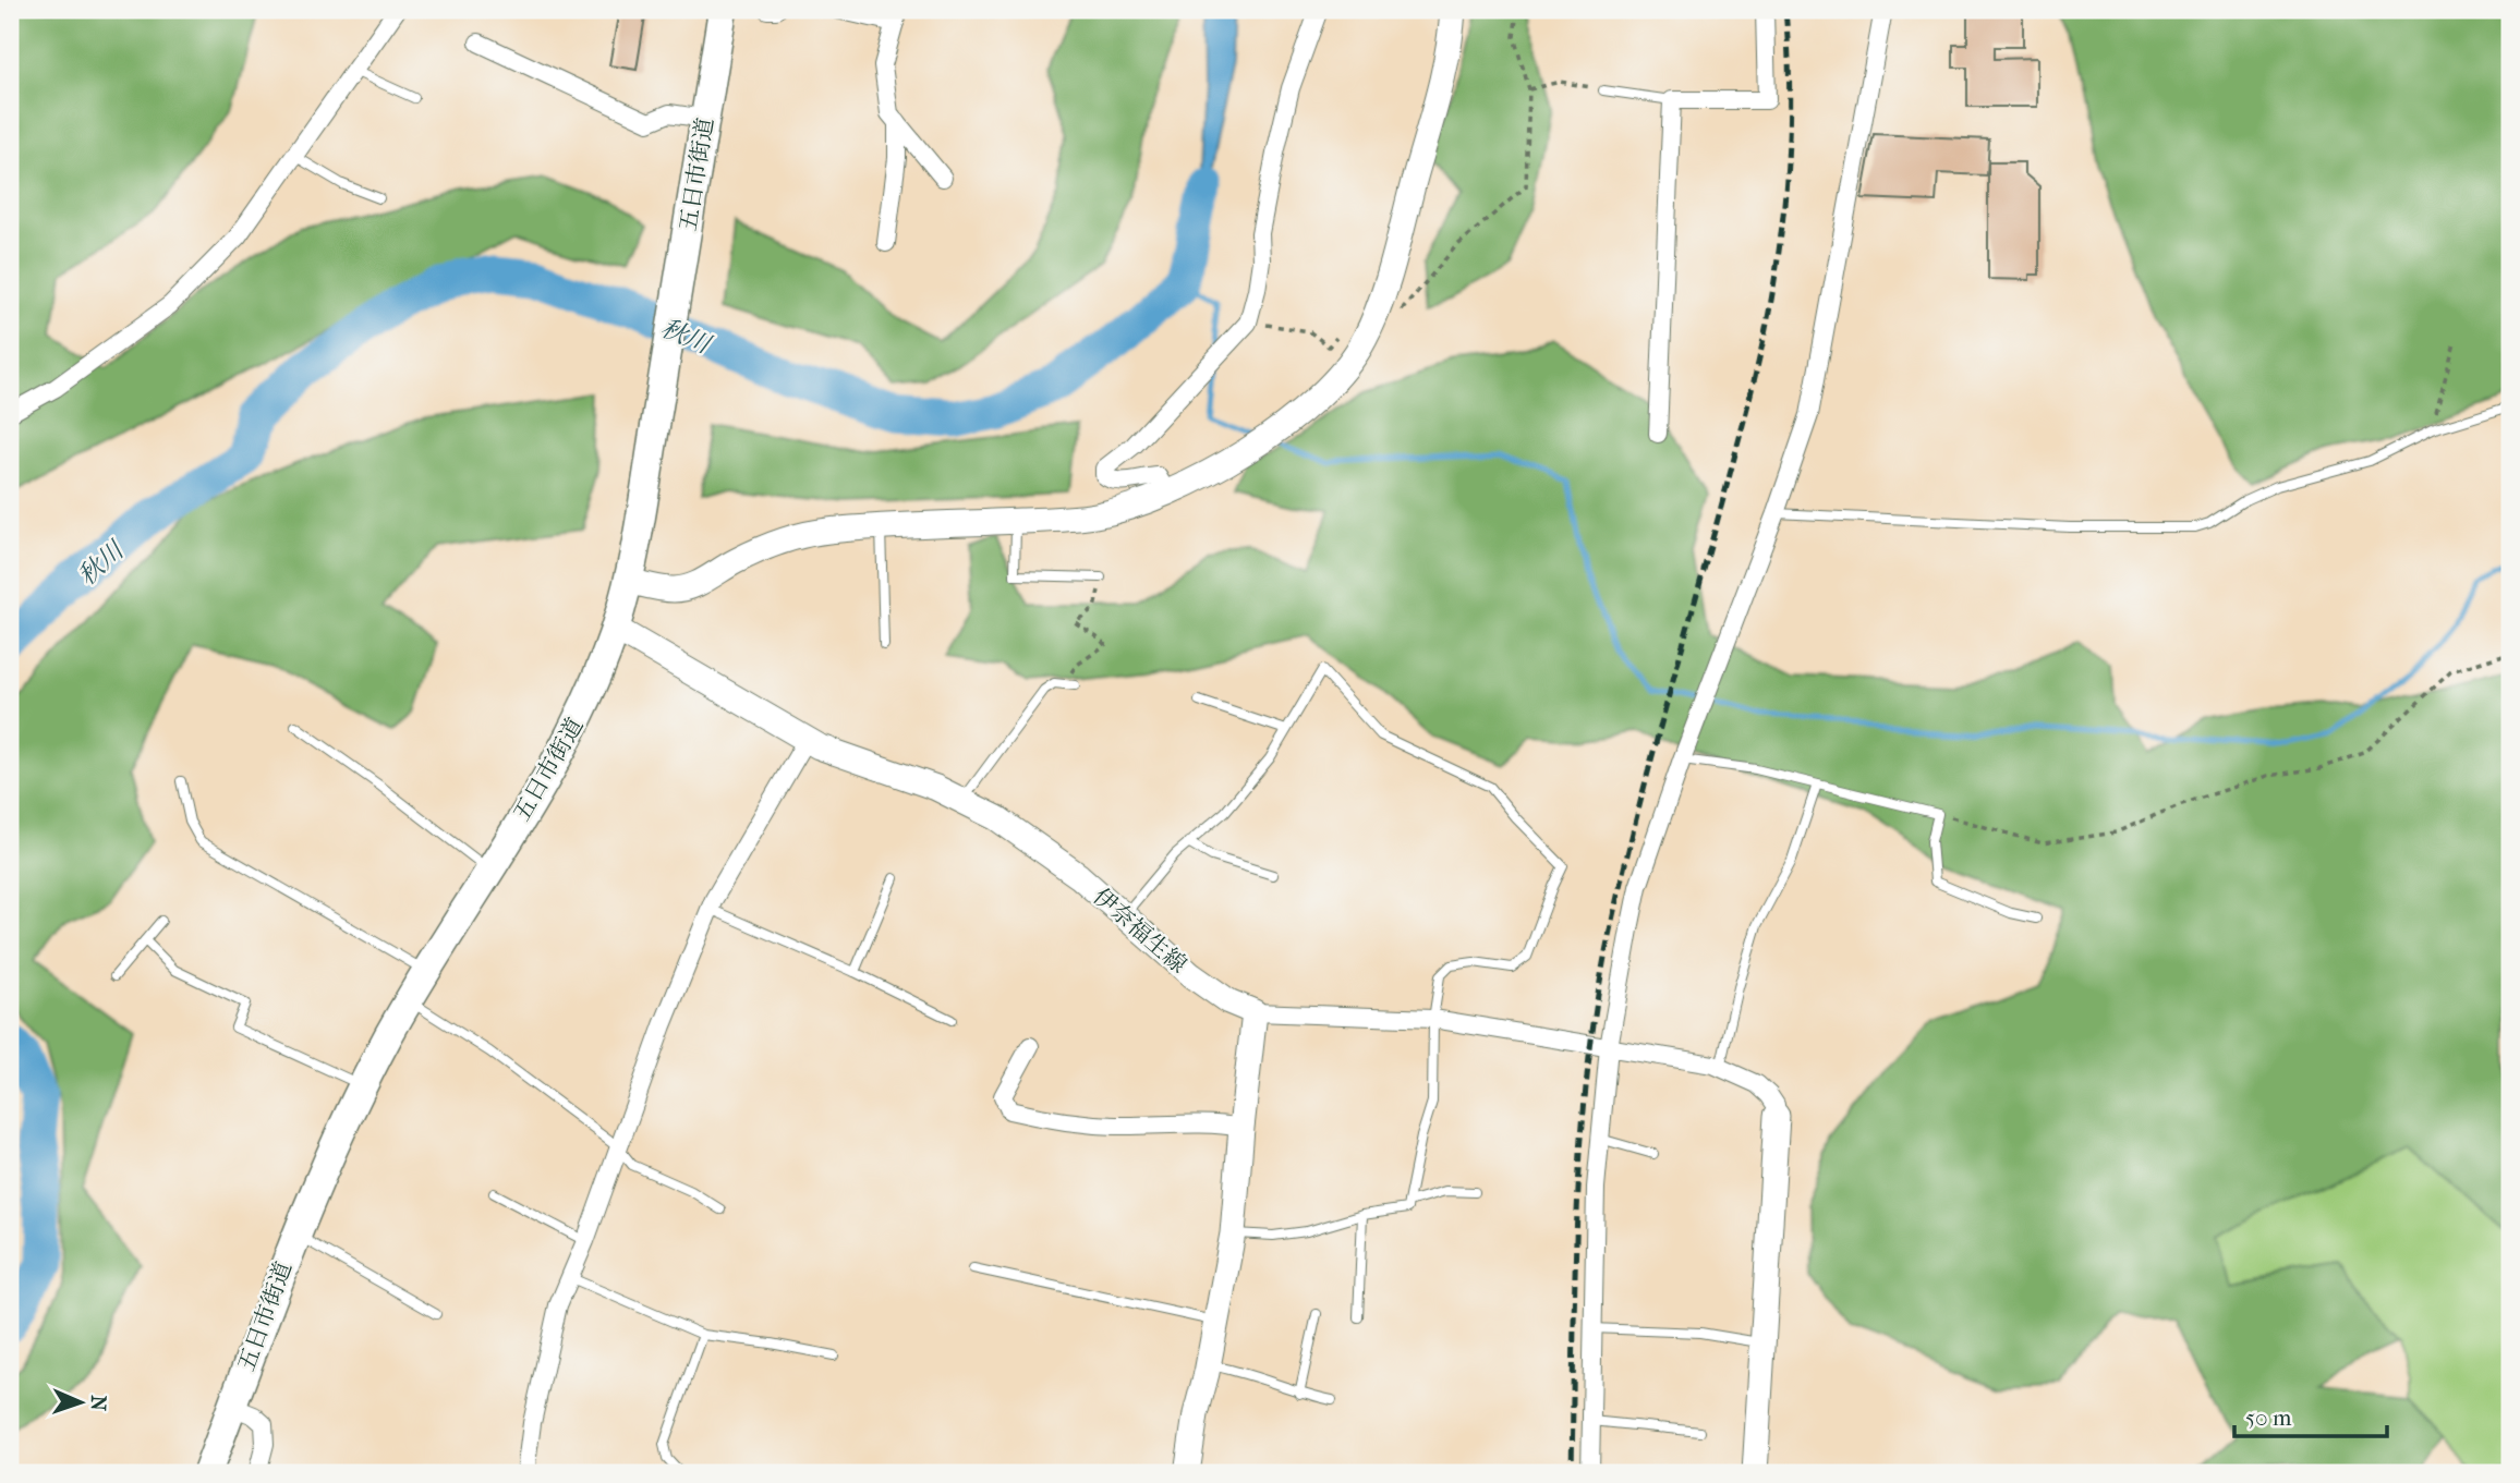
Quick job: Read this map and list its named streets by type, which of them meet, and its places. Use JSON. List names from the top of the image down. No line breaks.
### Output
{"streets":{"main road":["五日市街道"],"street":["伊奈福生線"]},"crossings":[["五日市街道","伊奈福生線"]],"water":["秋川"],"scale_bar":"50 m","north":"right"}
